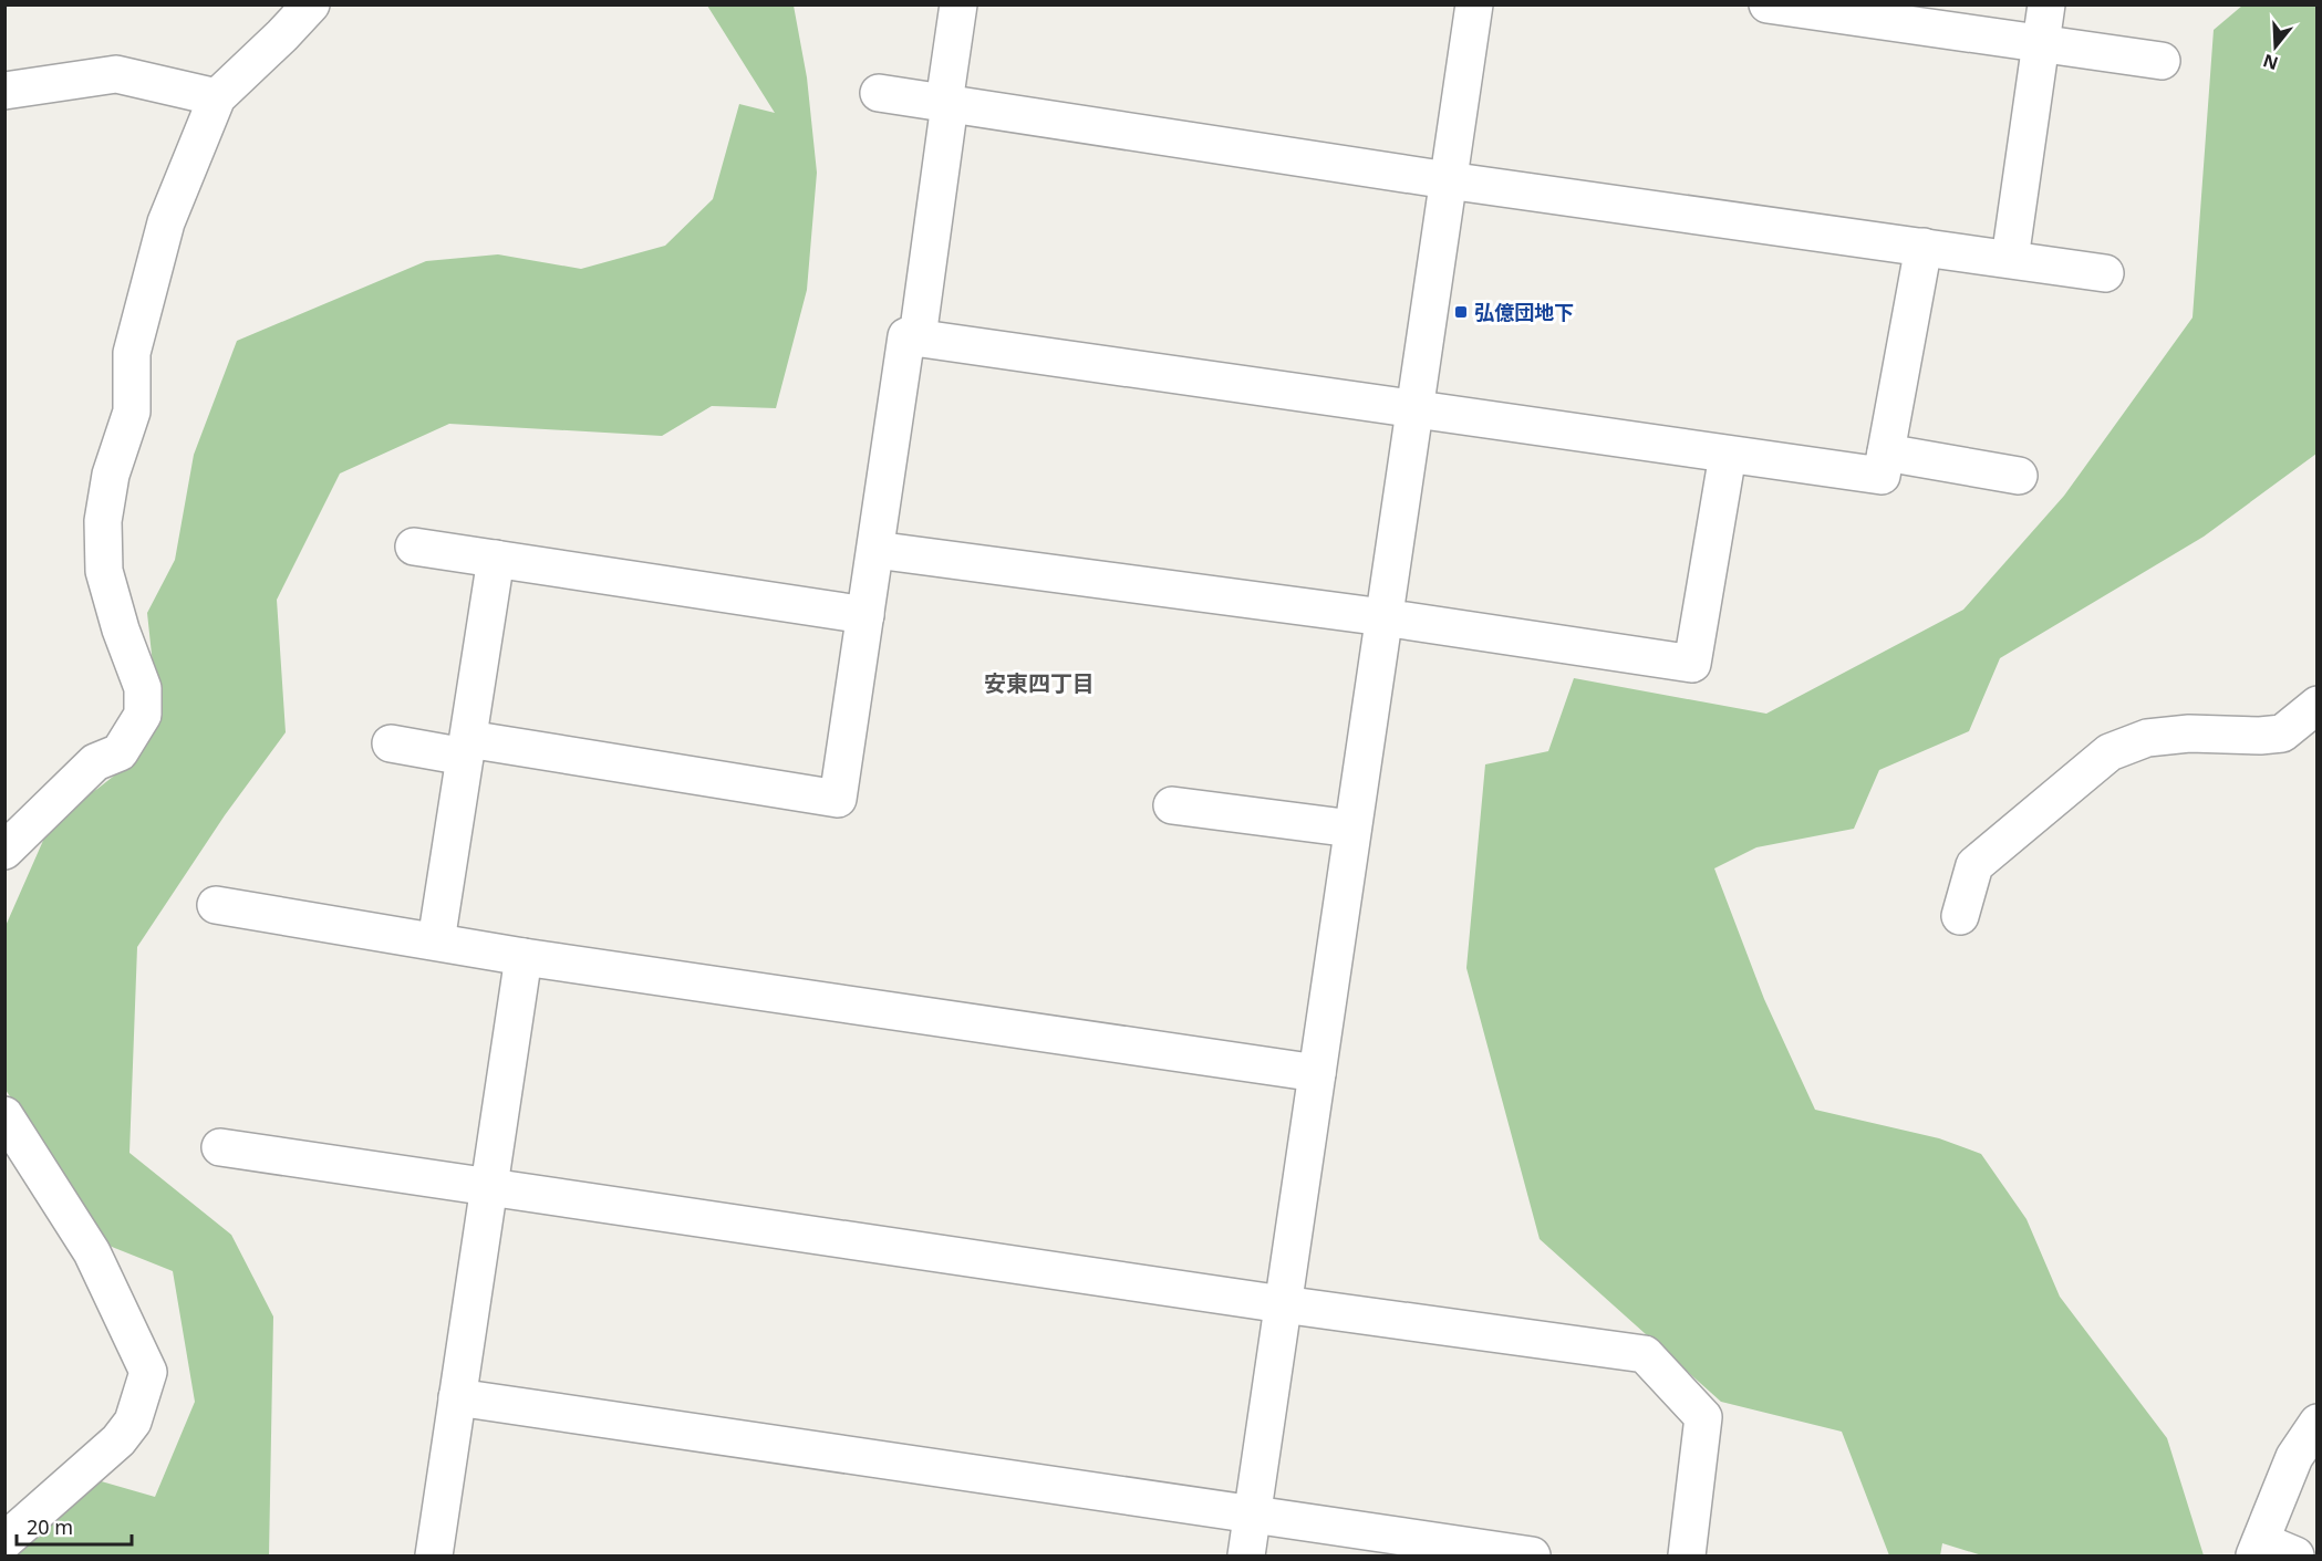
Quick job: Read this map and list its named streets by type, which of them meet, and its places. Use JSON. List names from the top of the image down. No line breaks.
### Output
{"districts":["安東四丁目"],"places":{"transit":["弘億団地下"]},"scale_bar":"20 m","north":"bottom"}
